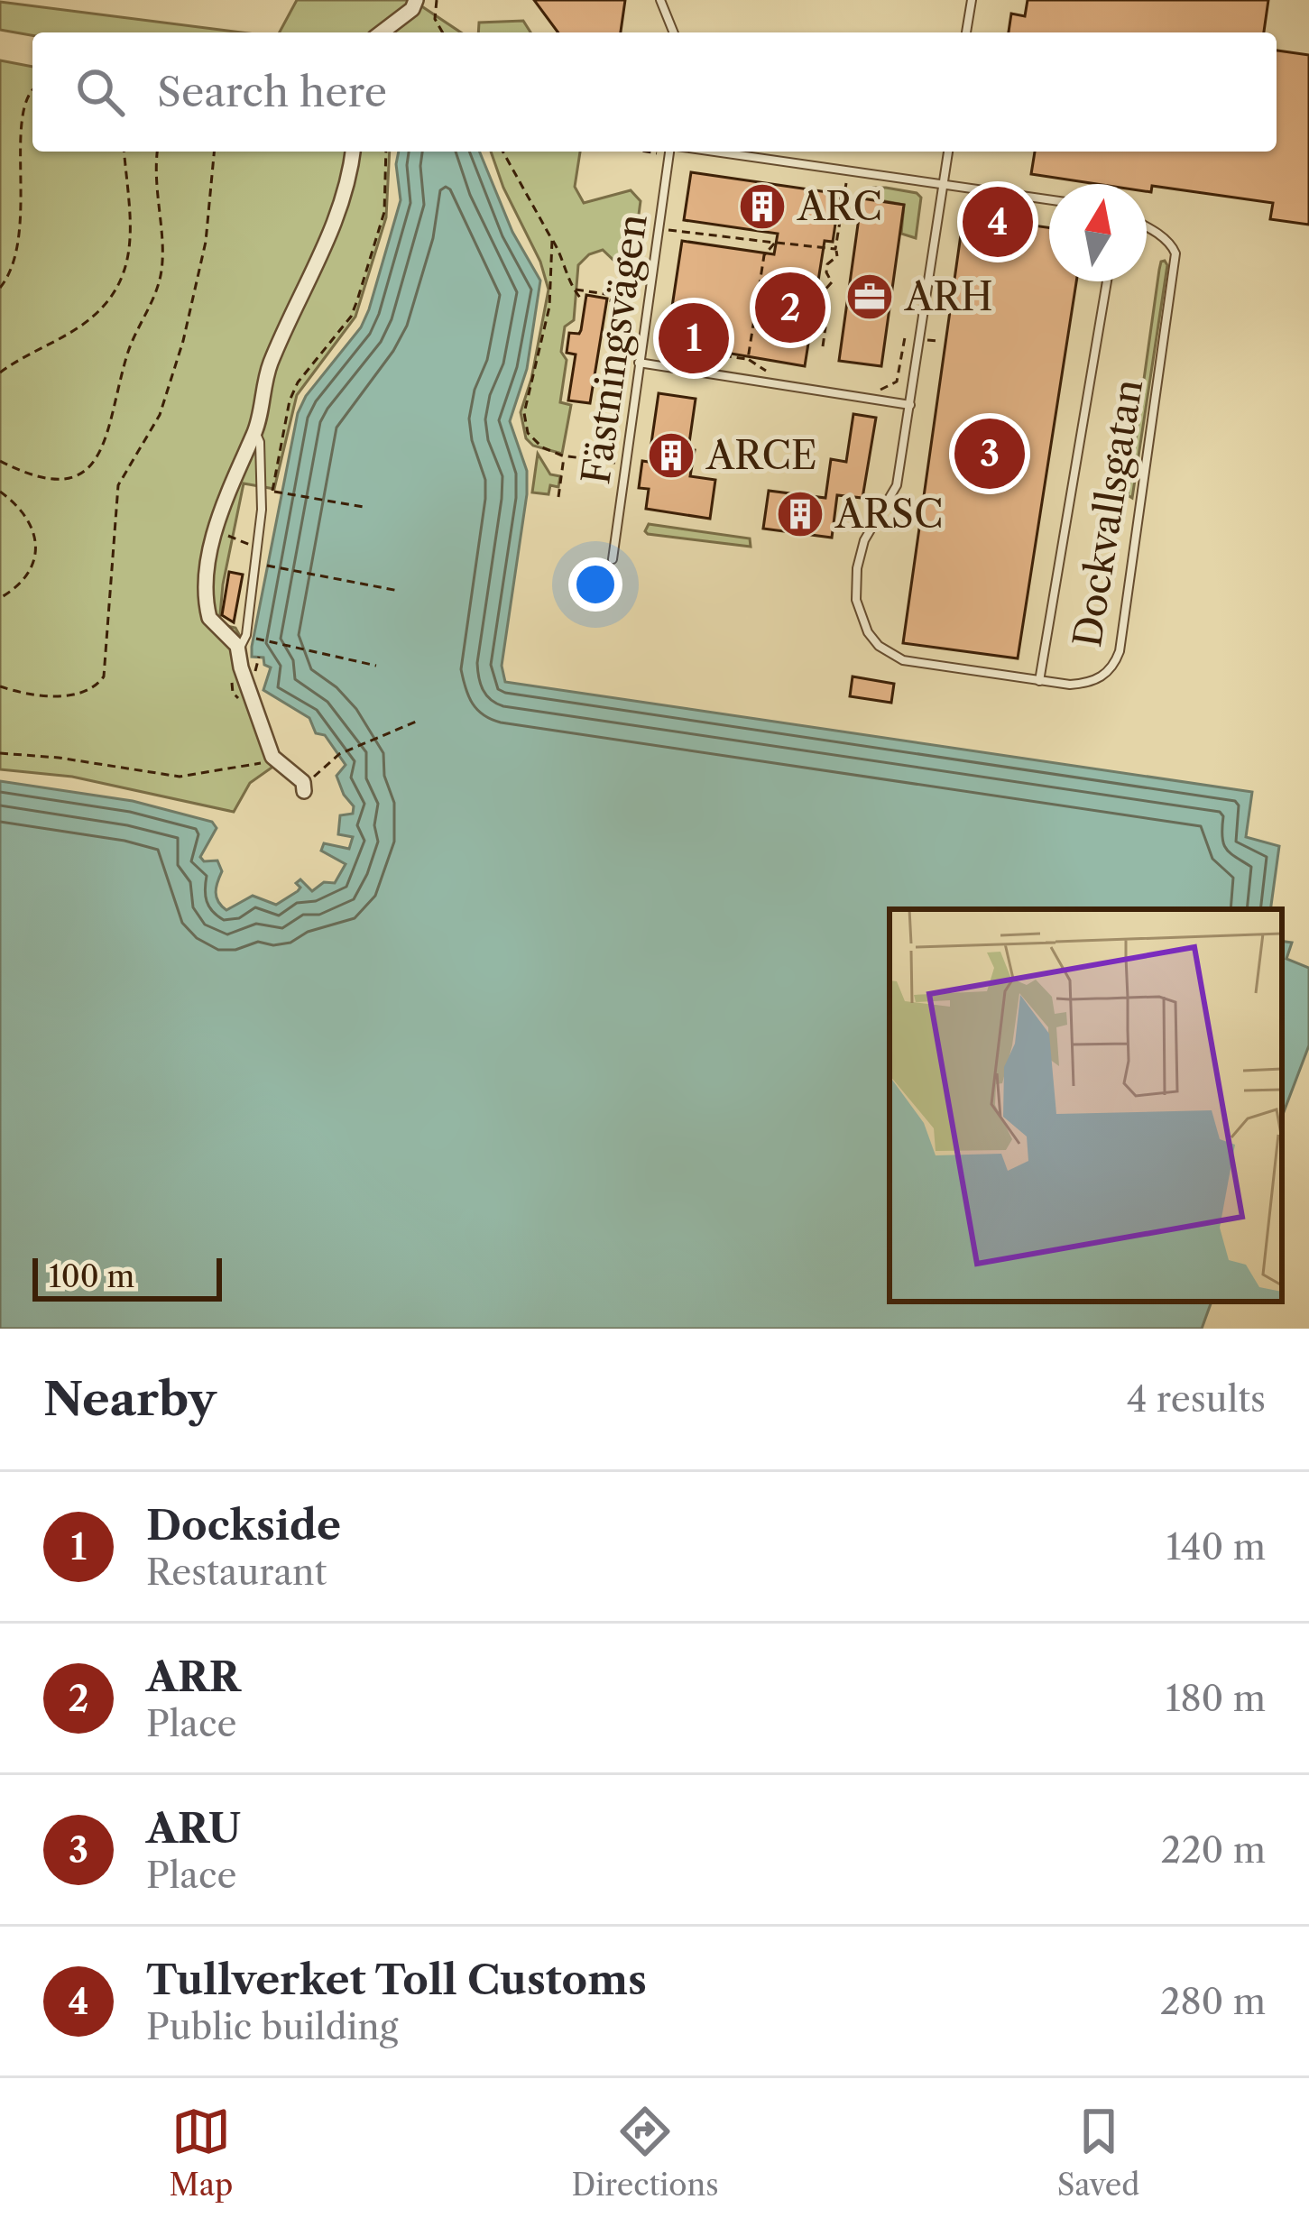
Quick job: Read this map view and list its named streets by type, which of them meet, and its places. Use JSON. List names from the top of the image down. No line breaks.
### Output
{"streets":{"lane":["Fästningsvägen","Dockvallsgatan"]},"places":{"building":["ARC","ARCE","ARSC"],"office":["ARH"]},"scale_bar":"100 m","north":"top","page":{"search":"Search here","pins":["4","2","1","3"],"scale":"100 m","heading":["Nearby","4 results"],"list":[{"mark":"1","name":"Dockside","note":"Restaurant","value":"140 m"},{"mark":"2","name":"ARR","note":"Place","value":"180 m"},{"mark":"3","name":"ARU","note":"Place","value":"220 m"},{"mark":"4","name":"Tullverket Toll Customs","note":"Public building","value":"280 m"}],"nav":["Map","Directions","Saved"]}}
